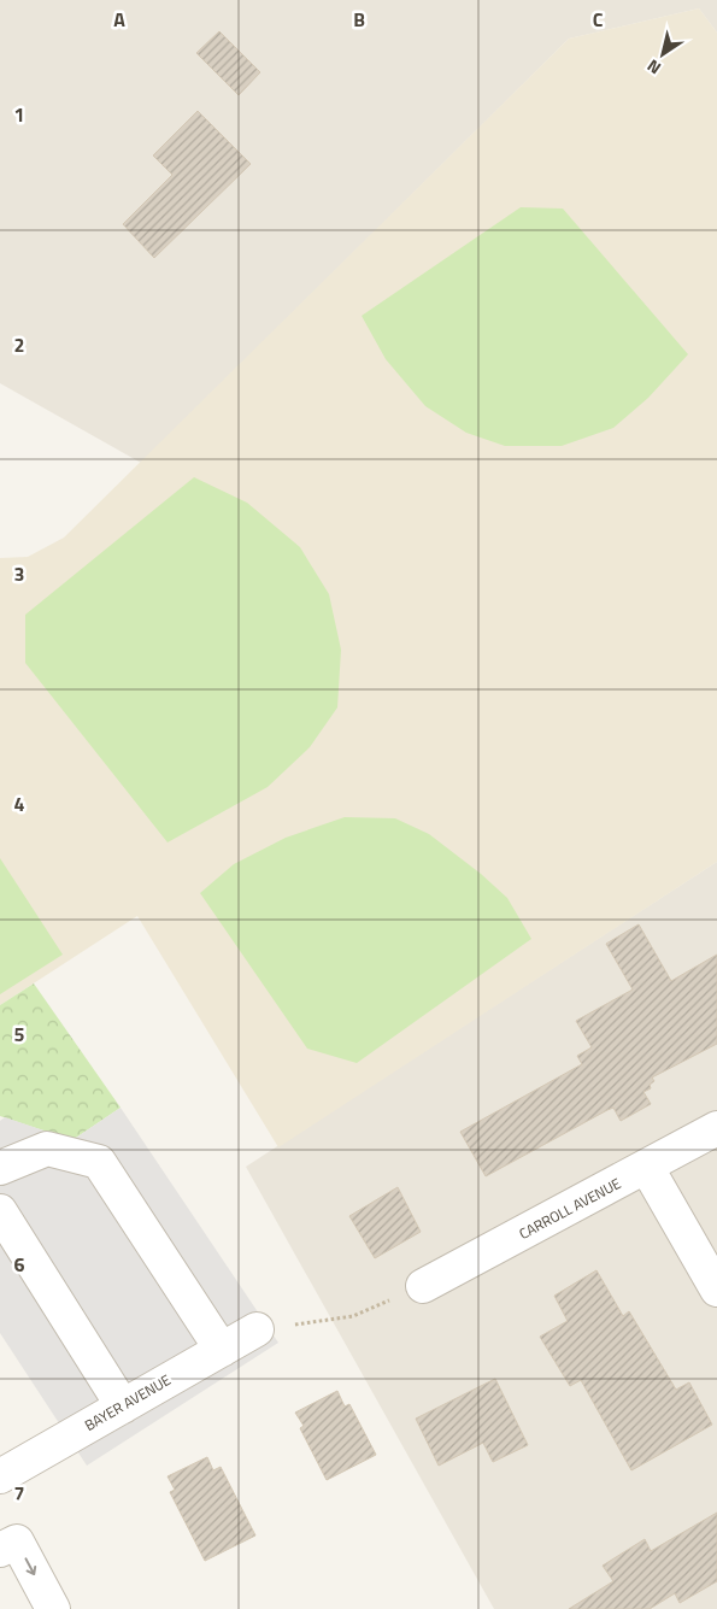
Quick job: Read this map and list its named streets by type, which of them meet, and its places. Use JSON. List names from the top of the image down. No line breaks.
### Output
{"streets":{"street":["CARROLL AVENUE","BAYER AVENUE"]},"north":"bottom left","grid":{"columns":["A","B","C"],"rows":["1","2","3","4","5","6","7"]}}
